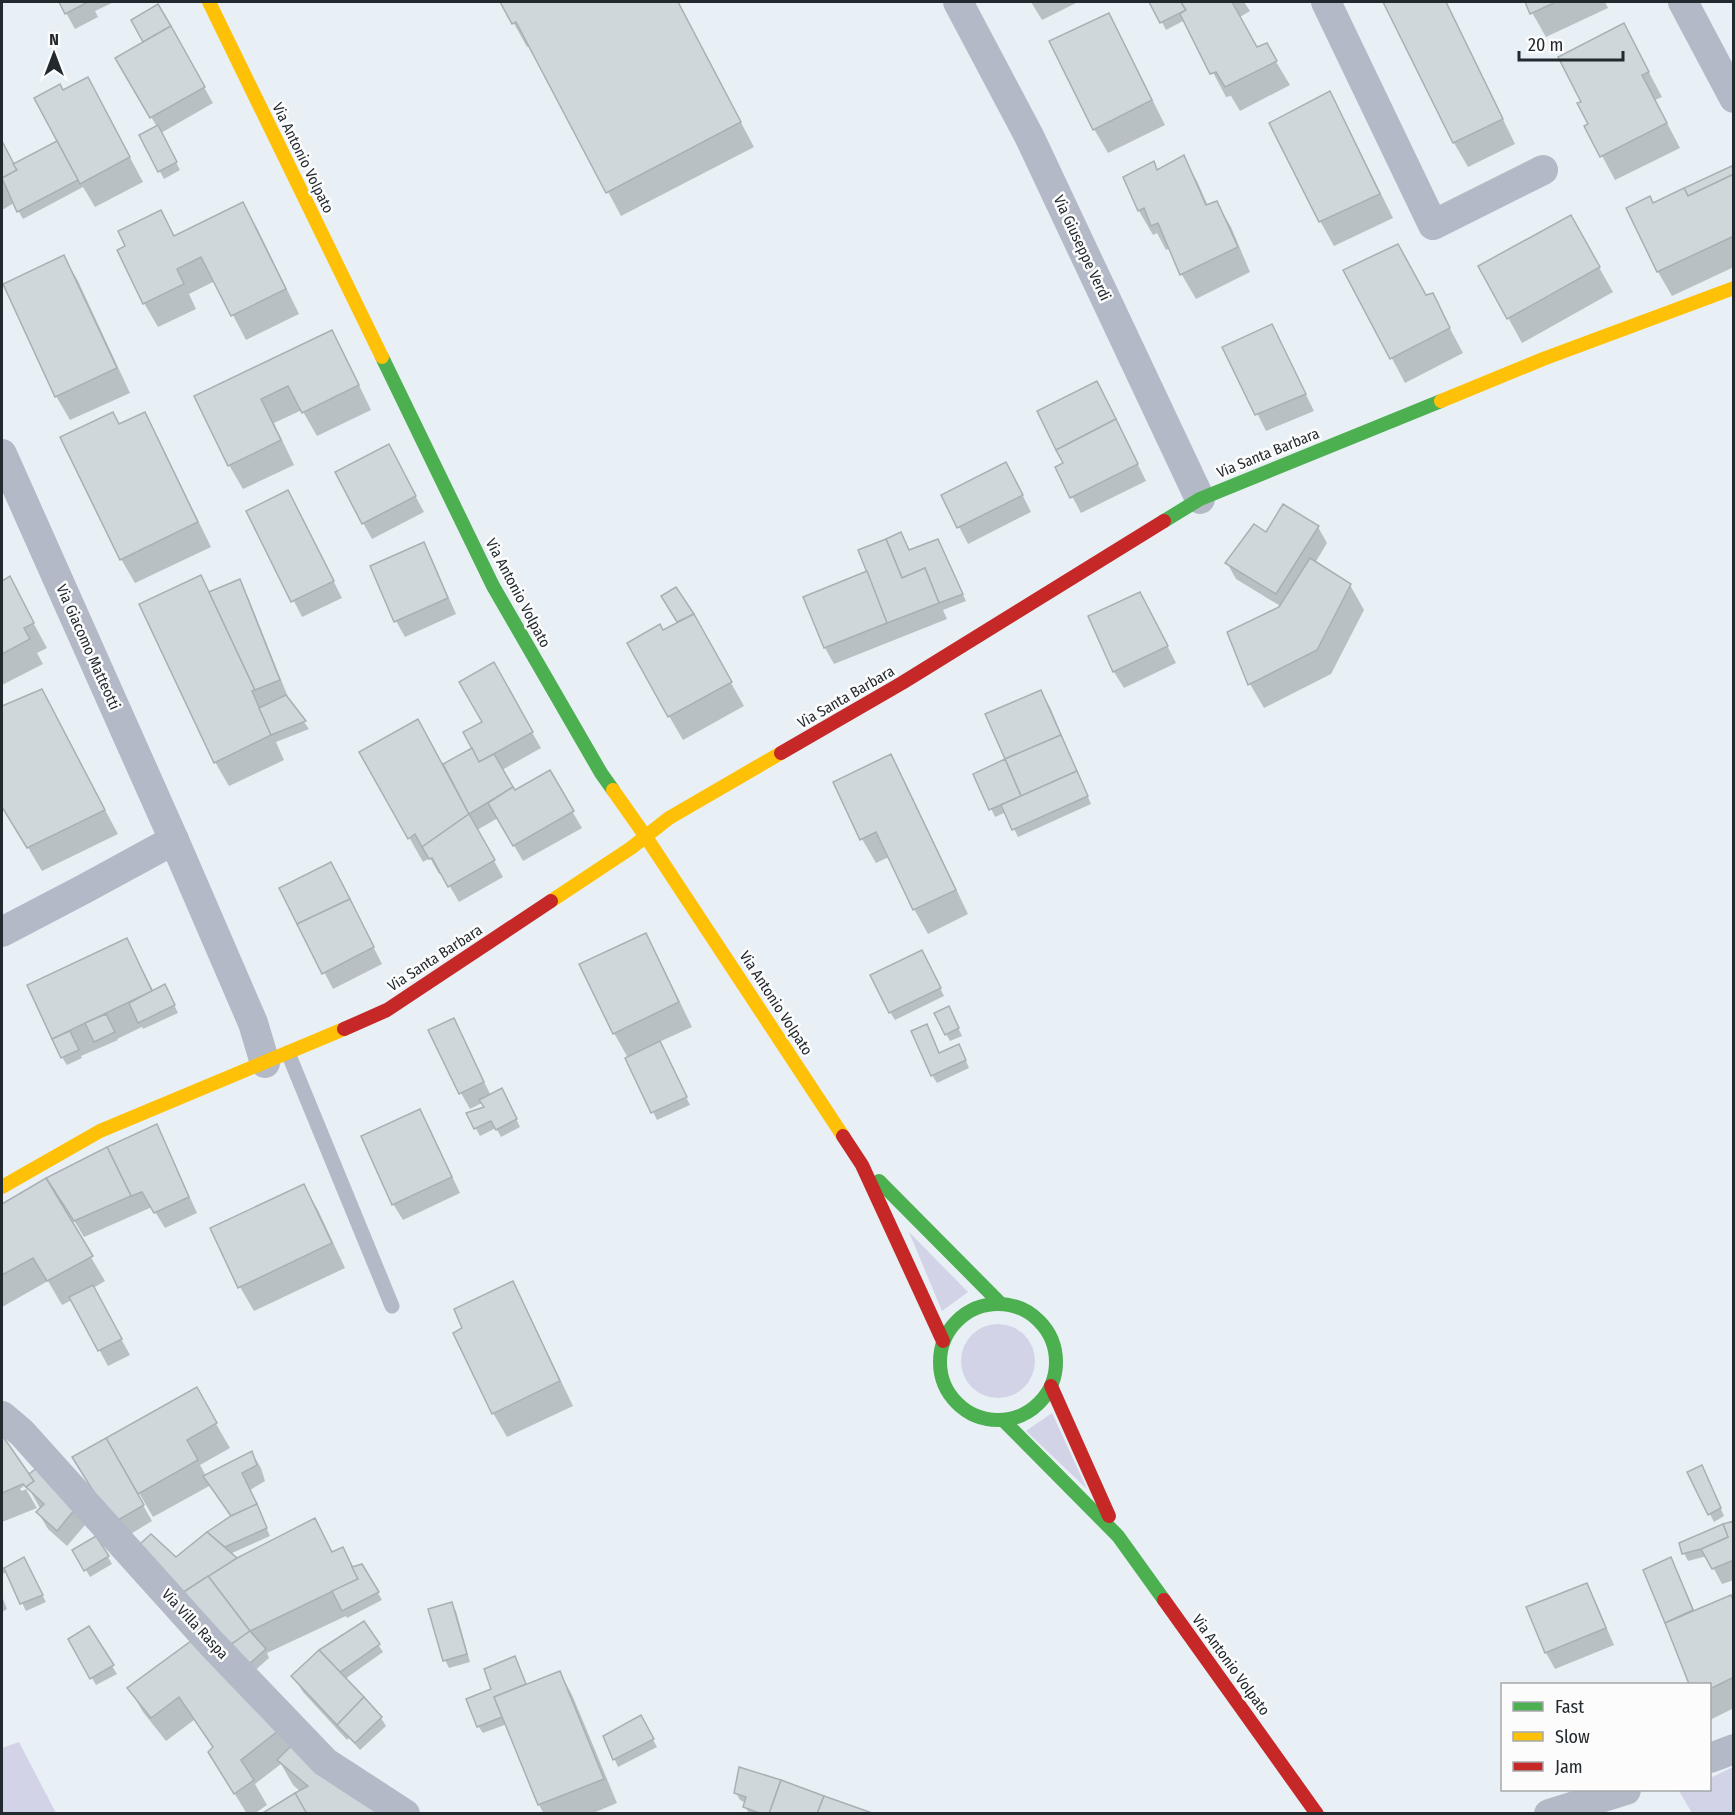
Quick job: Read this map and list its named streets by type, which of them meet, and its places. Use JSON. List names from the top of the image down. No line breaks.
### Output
{"streets":{"street":["Via Antonio Volpato","Via Giuseppe Verdi","Via Santa Barbara","Via Giacomo Matteotti","Via Villa Raspa"]},"crossings":[["Via Antonio Volpato","Via Santa Barbara"],["Via Giuseppe Verdi","Via Santa Barbara"],["Via Santa Barbara","Via Giacomo Matteotti"]],"legend":["Fast","Slow","Jam"],"scale_bar":"20 m","north":"top"}
